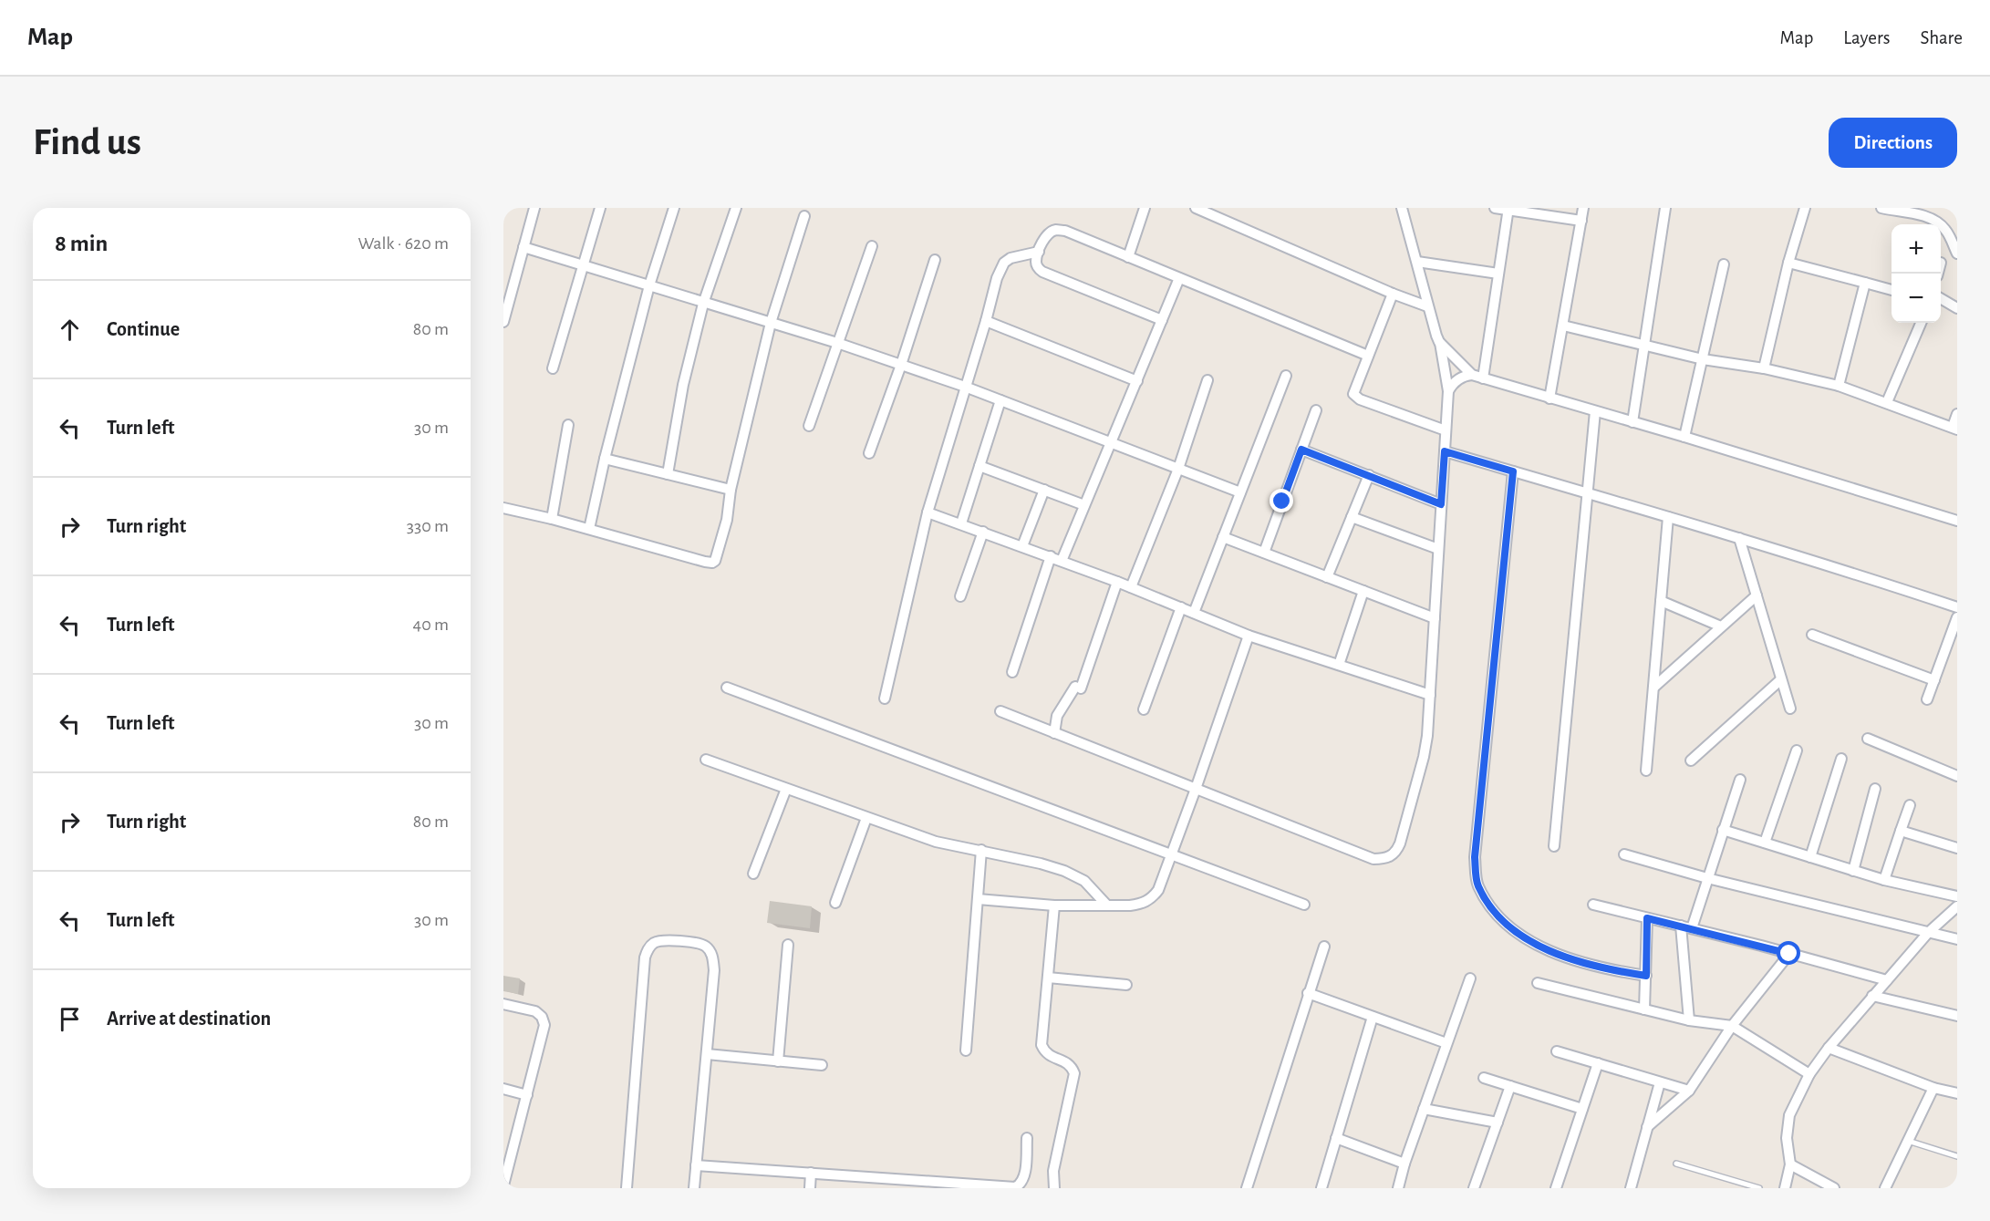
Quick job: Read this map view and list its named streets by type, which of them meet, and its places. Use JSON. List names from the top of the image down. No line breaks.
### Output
{"page":{"header":"Map","nav":["Map","Layers","Share"],"buttons":"Directions","title":"Find us","heading":["8 min","Walk · 620 m"],"map_buttons":["+","−"],"list":[["Continue","80 m"],["Turn left","30 m"],["Turn right","330 m"],["Turn left","40 m"],["Turn left","30 m"],["Turn right","80 m"],["Turn left","30 m"],"Arrive at destination"]}}
